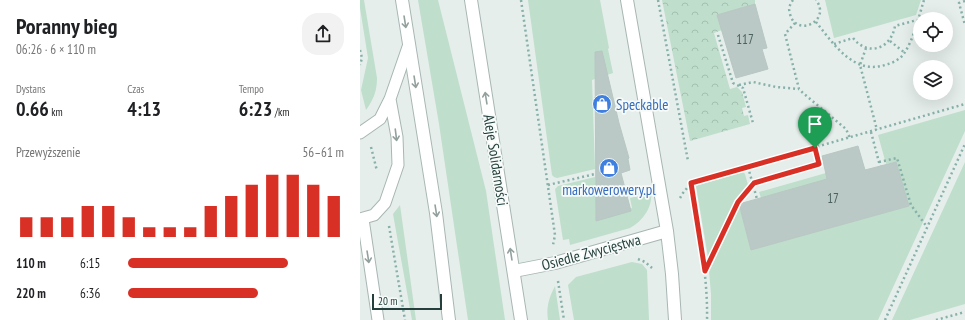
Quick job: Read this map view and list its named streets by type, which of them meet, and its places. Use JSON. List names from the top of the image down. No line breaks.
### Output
{"streets":{"street":["Aleje Solidarności","Osiedle Zwycięstwa"]},"crossings":[["Aleje Solidarności","Osiedle Zwycięstwa"]],"places":{"shop":["Speckable","markowerowery.pl"]},"house_numbers":["117","17"],"scale_bar":"20 m","page":{"heading":["Poranny bieg","06:26 · 6 × 110 m"],"stats":[["Dystans","0.66 km"],["Czas","4:13"],["Tempo","6:23 /km"]],"chart":["Przewyższenie","56–61 m"],"list":[{"name":"110 m","note":"6:15"},{"name":"220 m","note":"6:36"}],"scale":"20 m"}}
